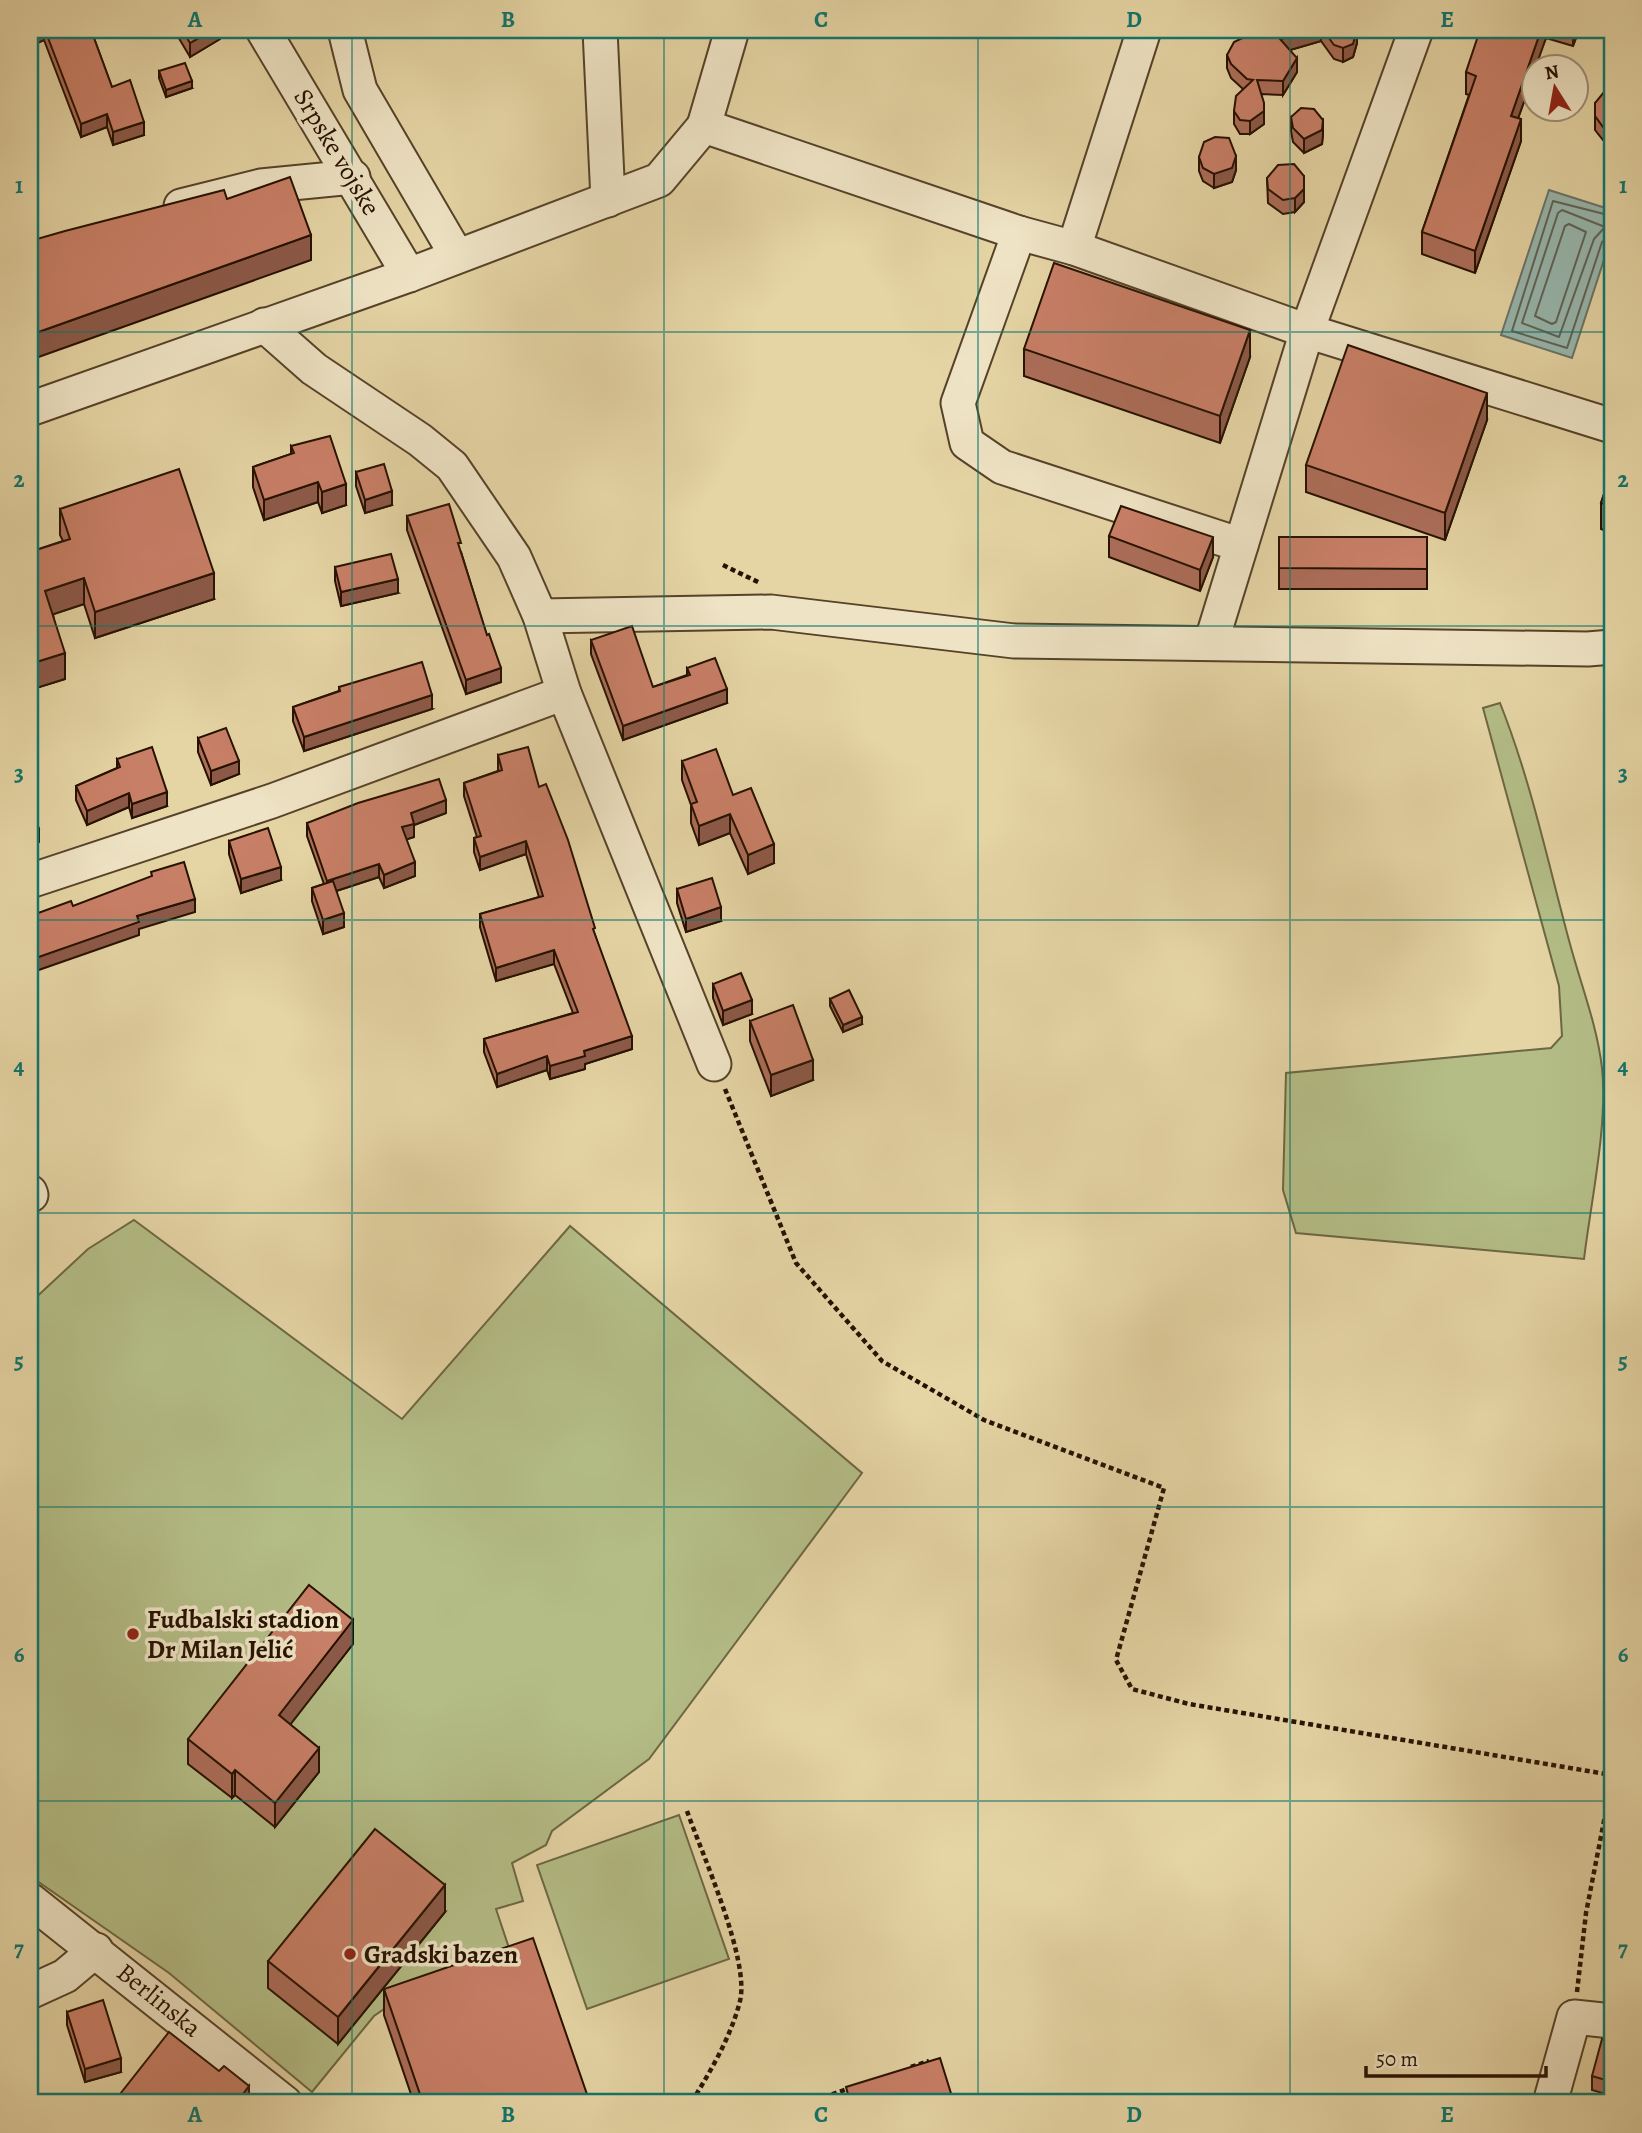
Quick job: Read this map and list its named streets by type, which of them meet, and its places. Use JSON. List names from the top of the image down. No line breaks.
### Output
{"streets":{"street":["Srpske vojske","Berlinska"]},"places":["Fudbalski stadion Dr Milan Jelić","Gradski bazen"],"scale_bar":"50 m","north":"top","grid":{"columns":["A","B","C","D","E"],"rows":["1","2","3","4","5","6","7"]}}
